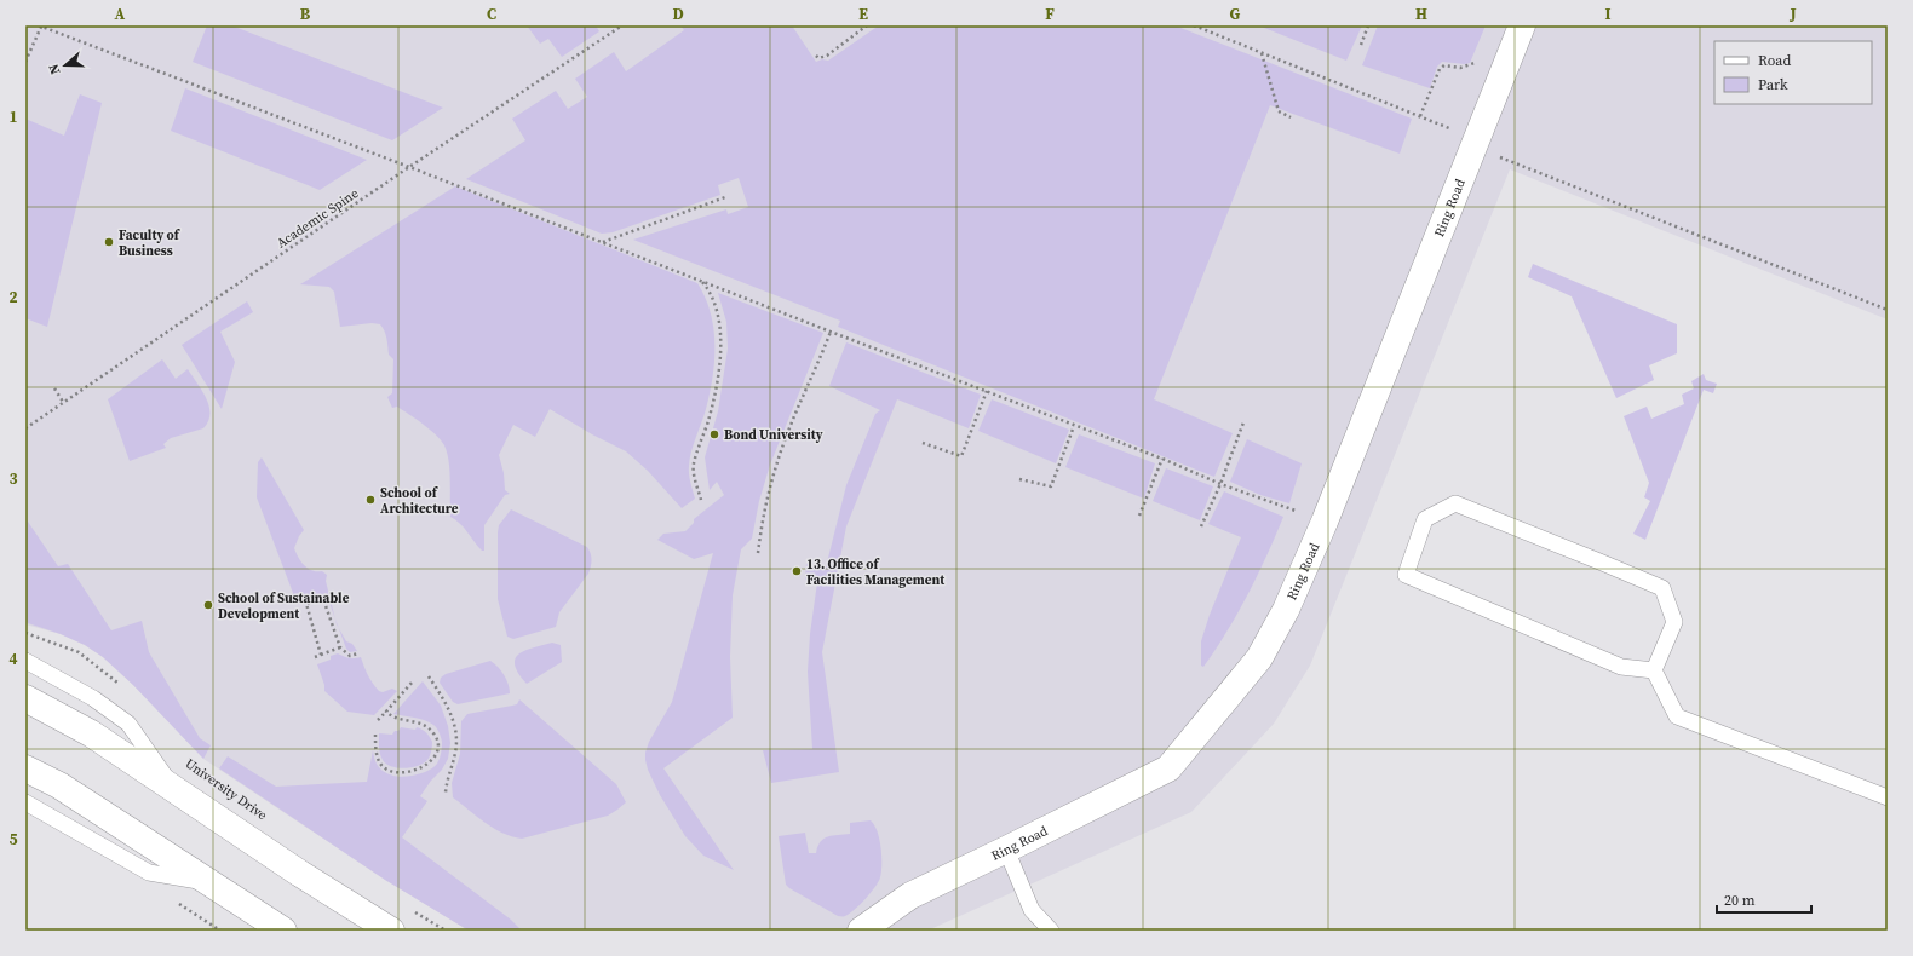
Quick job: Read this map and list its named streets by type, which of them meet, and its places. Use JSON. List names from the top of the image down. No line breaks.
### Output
{"streets":{"street":["Ring Road"],"path":["Academic Spine"]},"places":["Faculty of Business","Bond University","School of Architecture","13. Office of Facilities Management","School of Sustainable Development"],"legend":["Road","Park"],"scale_bar":"20 m","north":"left","grid":{"columns":["A","B","C","D","E","F","G","H","I","J"],"rows":["1","2","3","4","5"]}}
